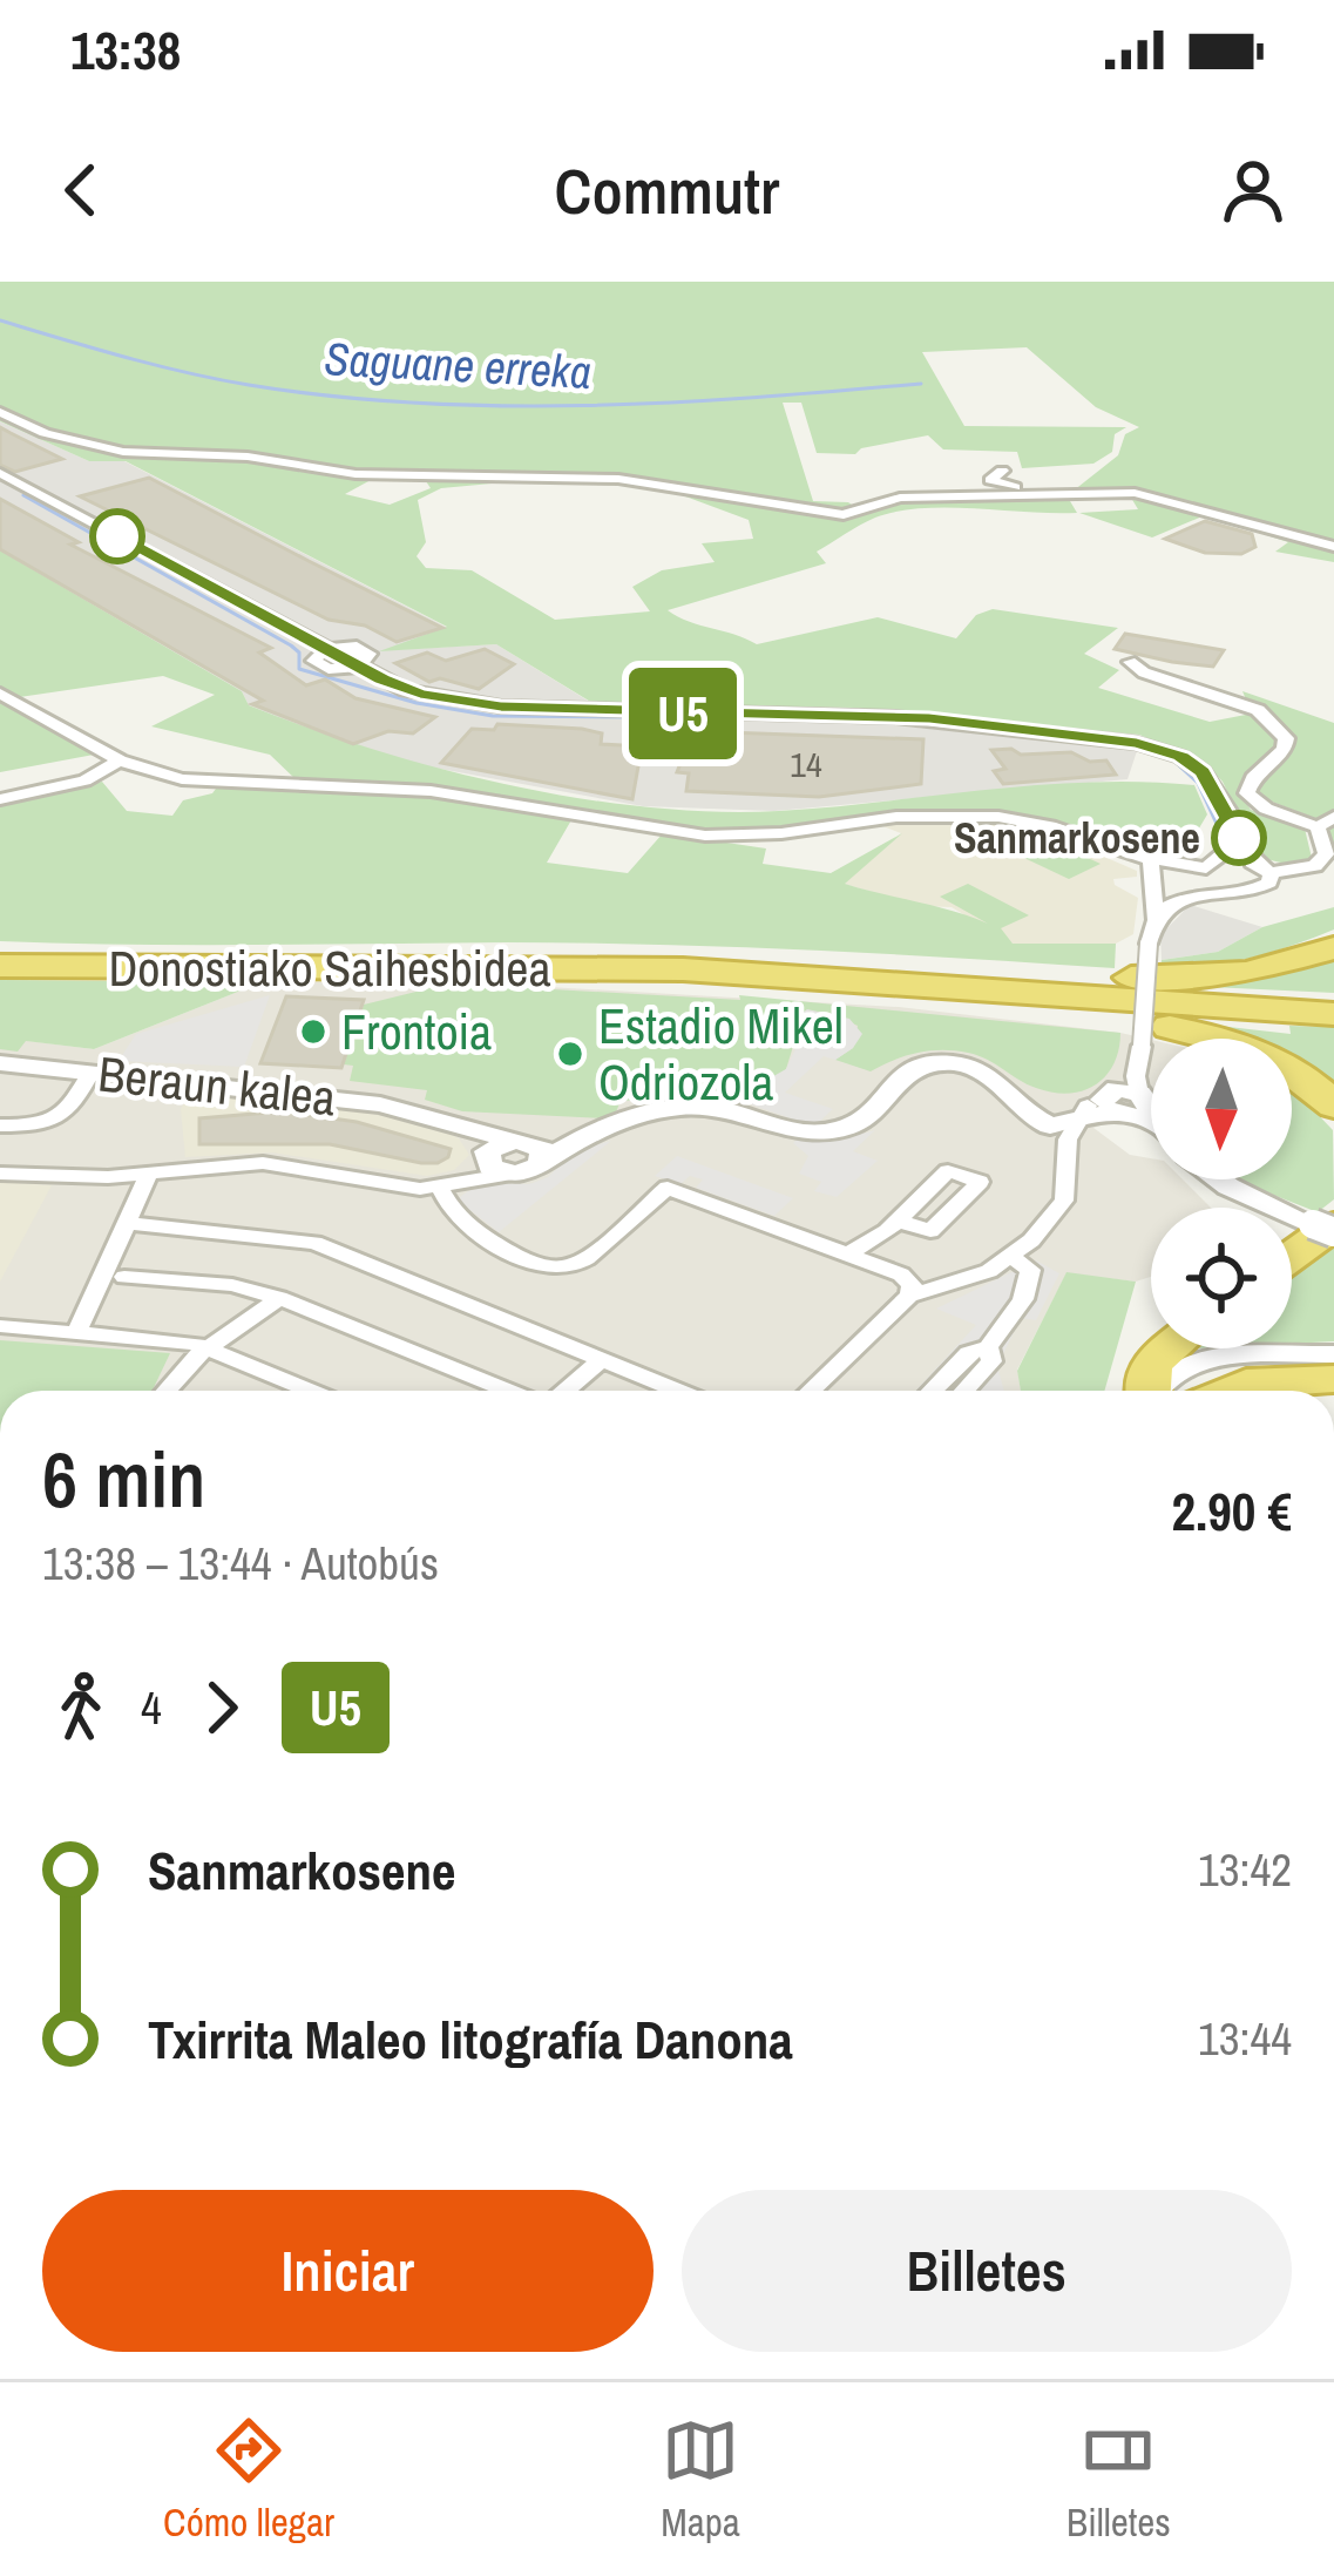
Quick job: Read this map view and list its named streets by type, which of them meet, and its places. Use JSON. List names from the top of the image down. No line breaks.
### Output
{"streets":{"highway":["Donostiako Saihesbidea"],"street":["Beraun kalea"]},"water":["Saguane erreka"],"places":["Sanmarkosene","Frontoia","Estadio Mikel Odriozola"],"lines":["bus line U5"],"house_numbers":["14"],"north":"bottom","page":{"status":"13:38","header":"Commutr","on_map":"U5","heading":["6 min","13:38 – 13:44 · Autobús","2.90 €"],"legs":["4","U5"],"list":[{"name":"Sanmarkosene","value":"13:42"},{"name":"Txirrita Maleo litografía Danona","value":"13:44"}],"buttons":["Iniciar","Billetes"],"tabs":["Cómo llegar","Mapa","Billetes"]}}
